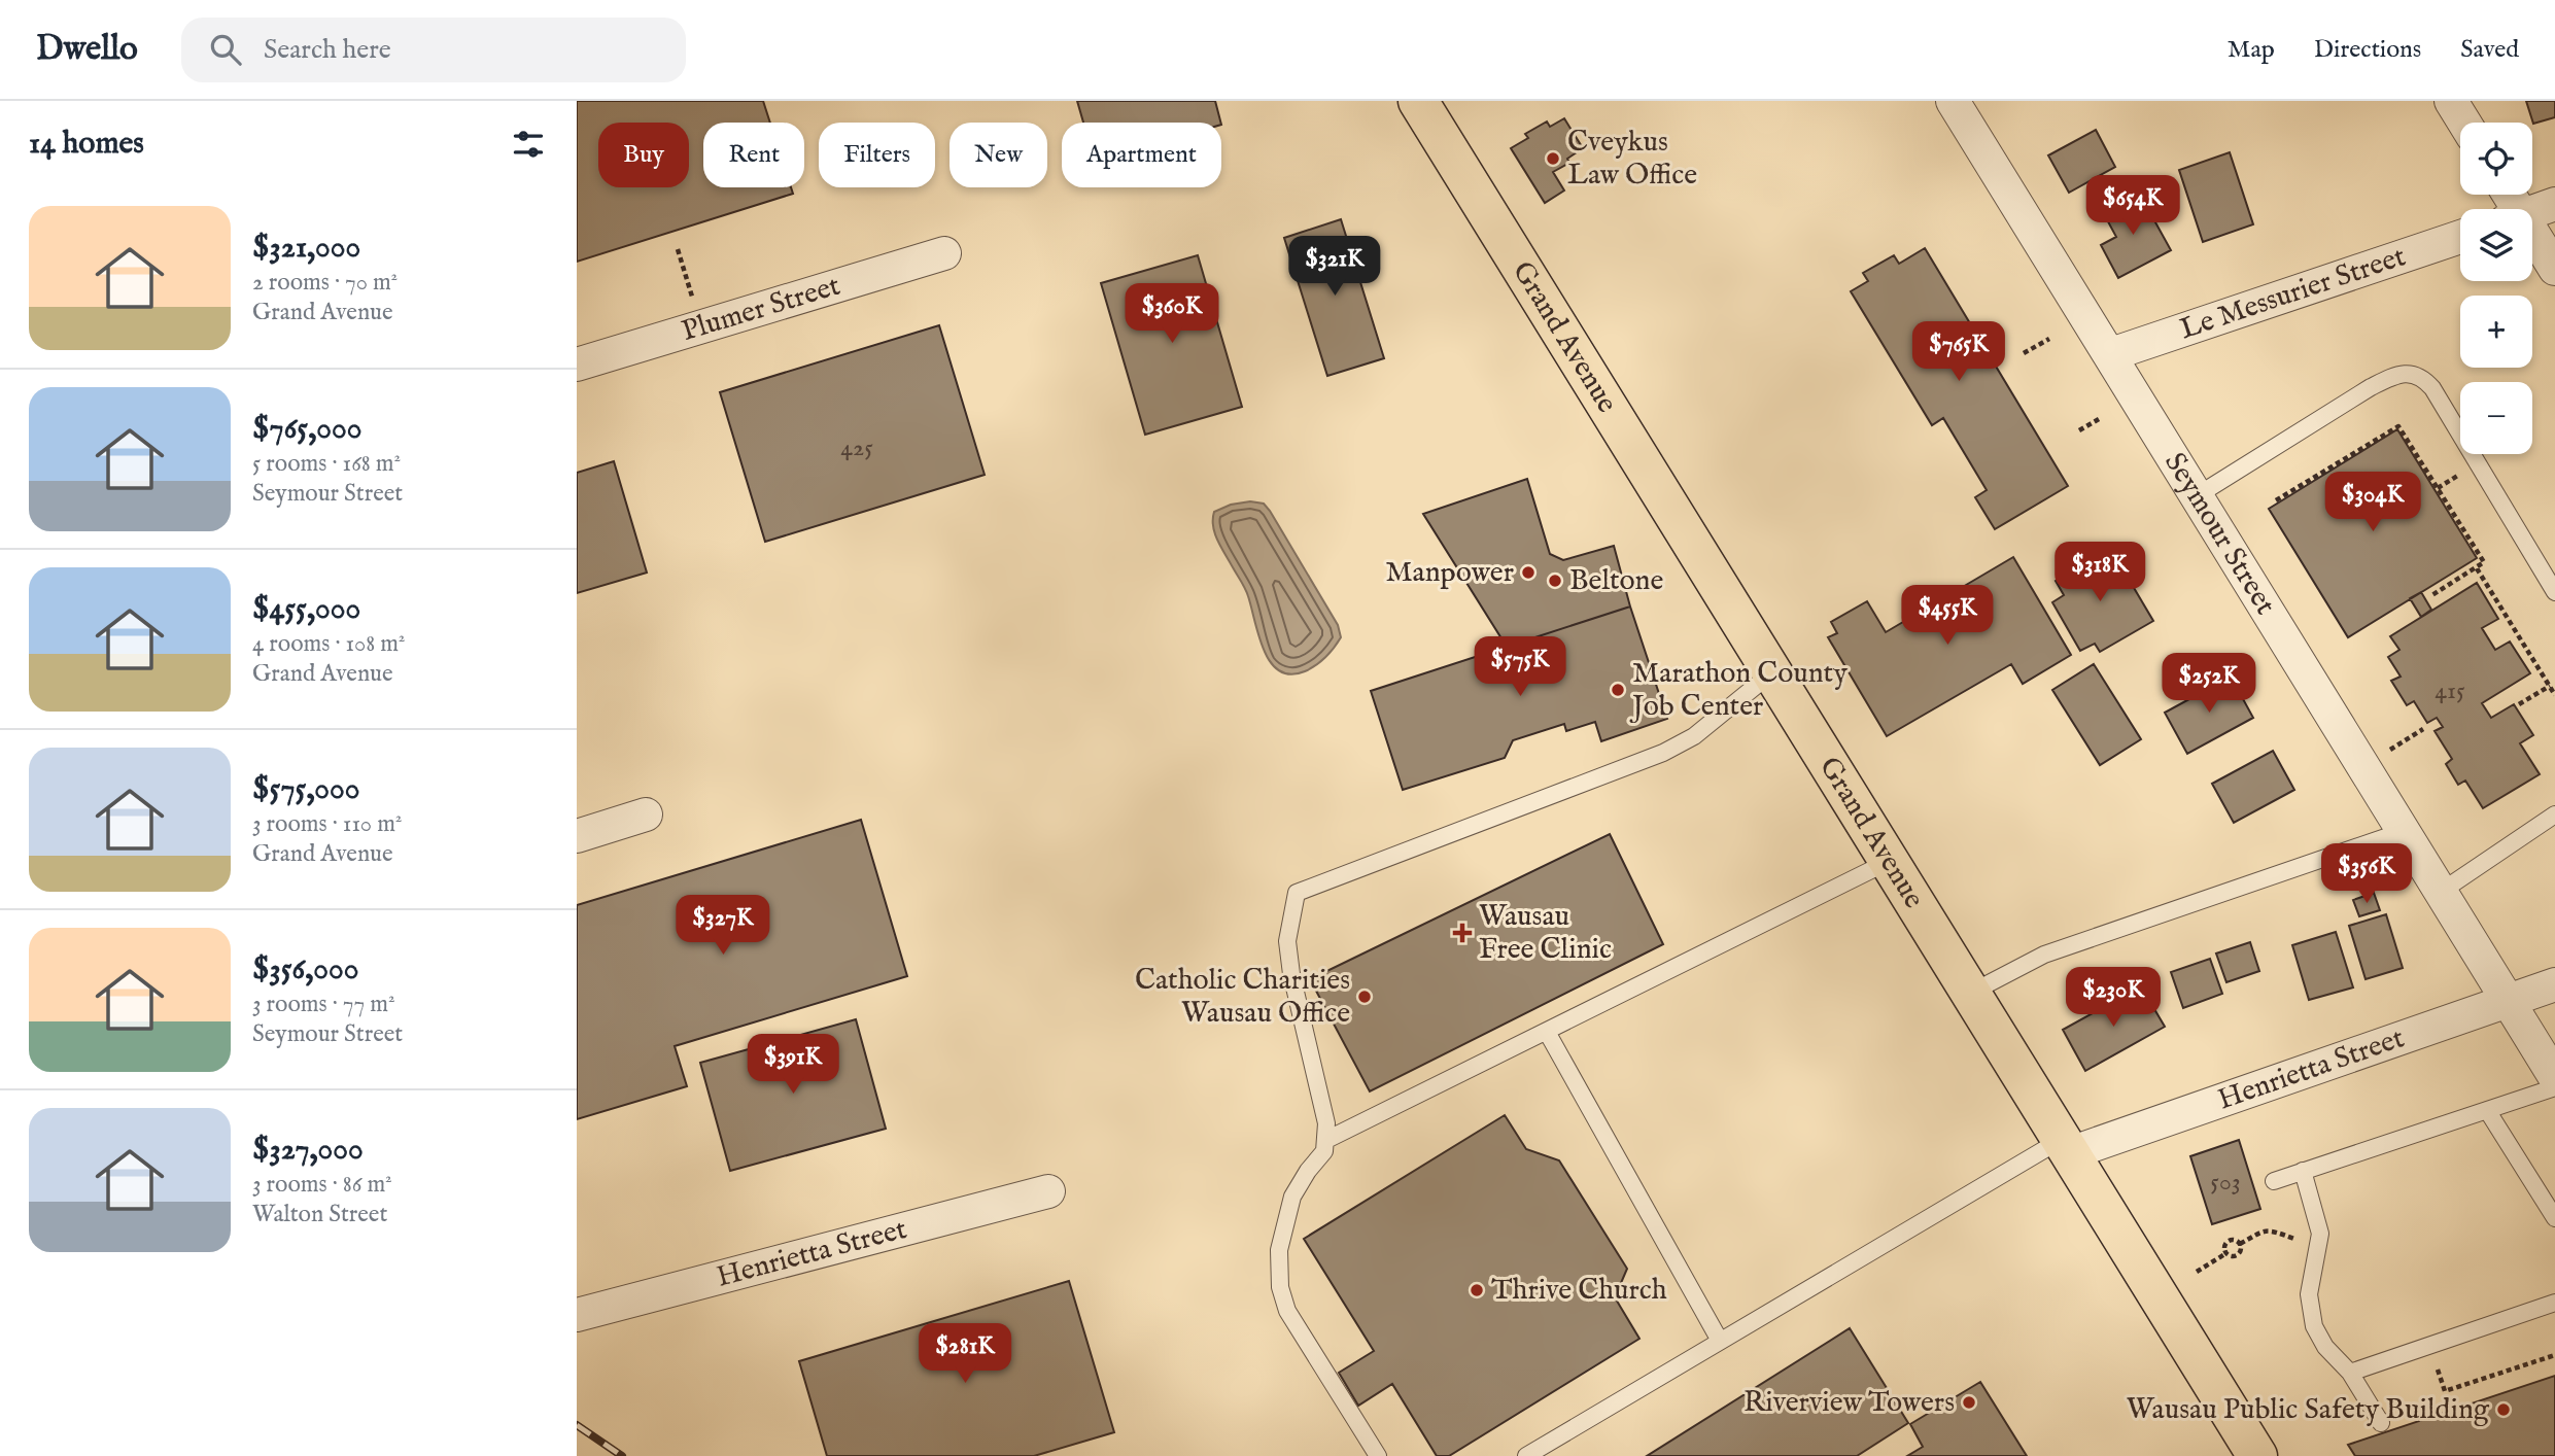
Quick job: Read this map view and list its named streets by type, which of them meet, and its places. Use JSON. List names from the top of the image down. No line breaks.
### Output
{"streets":{"main road":["Grand Avenue"],"street":["Le Messurier Street","Plumer Street","Seymour Street","Henrietta Street"]},"crossings":[["Le Messurier Street","Seymour Street"],["Grand Avenue","Henrietta Street"],["Seymour Street","Henrietta Street"]],"places":{"other":["Cveykus Law Office","Manpower","Beltone","Marathon County Job Center","Catholic Charities Wausau Office","Thrive Church","Riverview Towers","Wausau Public Safety Building"],"health":["Wausau Free Clinic"]},"house_numbers":["425","415","503"],"page":{"header":"Dwello","search":"Search here","nav":["Map","Directions","Saved"],"heading":"14 homes","map_buttons":["+","−"],"chip":["Buy","Rent","Filters","New","Apartment"],"price":["$654K","$321K","$360K","$765K","$304K","$318K","$455K","$575K","$252K","$356K","$327K","$230K","$391K","$281K"],"list":[{"name":"$321,000","note":"2 rooms · 70 m² · Grand Avenue"},{"name":"$765,000","note":"5 rooms · 168 m² · Seymour Street"},{"name":"$455,000","note":"4 rooms · 108 m² · Grand Avenue"},{"name":"$575,000","note":"3 rooms · 110 m² · Grand Avenue"},{"name":"$356,000","note":"3 rooms · 77 m² · Seymour Street"},{"name":"$327,000","note":"3 rooms · 86 m² · Walton Street"}]}}
